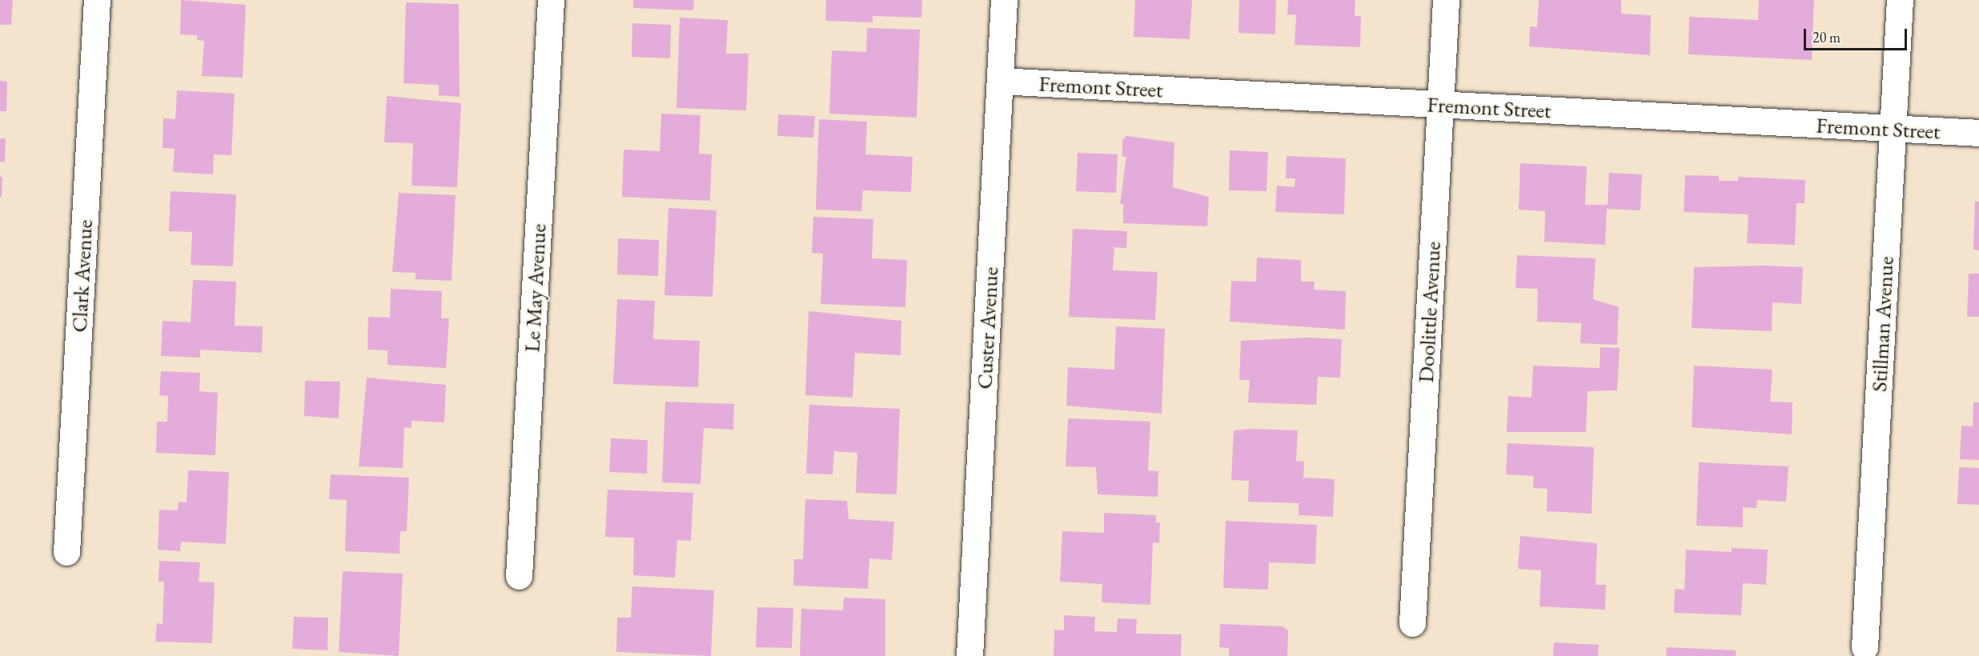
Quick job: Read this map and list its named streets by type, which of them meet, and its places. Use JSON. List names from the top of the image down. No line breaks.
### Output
{"streets":{"street":["Fremont Street","Clark Avenue","Le May Avenue","Doolittle Avenue","Stillman Avenue","Custer Avenue"]},"crossings":[["Fremont Street","Doolittle Avenue"],["Fremont Street","Stillman Avenue"],["Fremont Street","Custer Avenue"]],"scale_bar":"20 m"}
